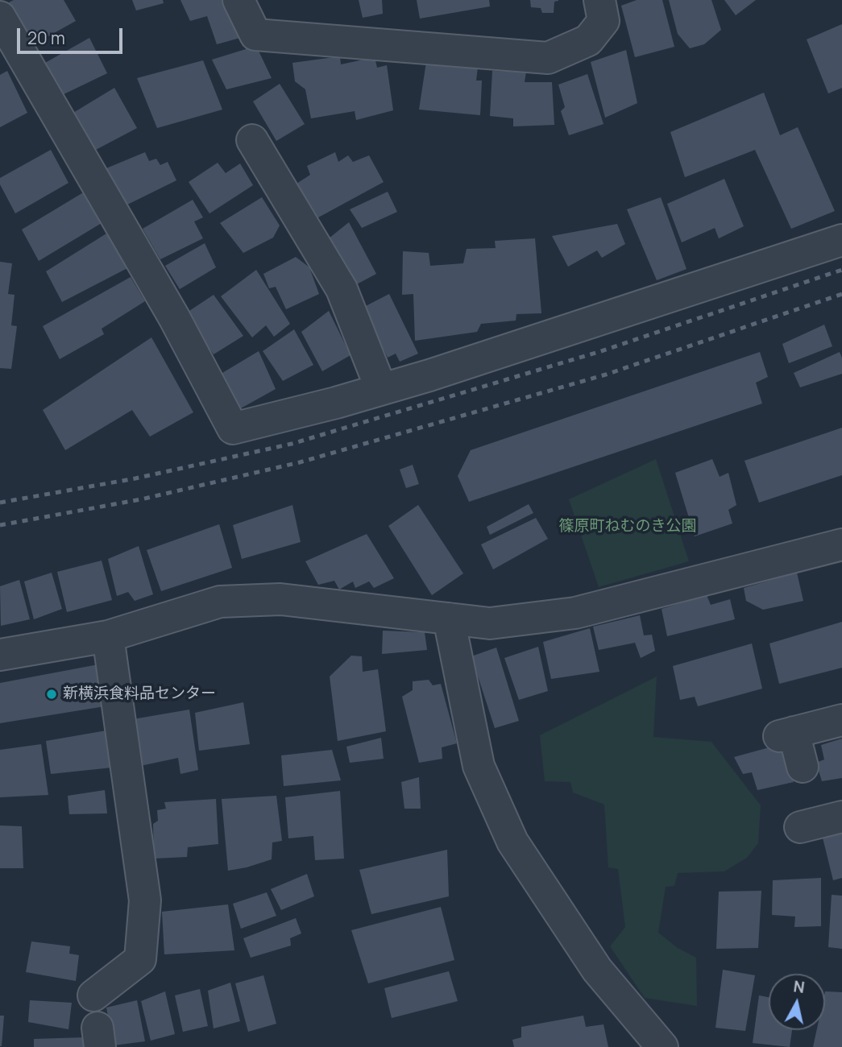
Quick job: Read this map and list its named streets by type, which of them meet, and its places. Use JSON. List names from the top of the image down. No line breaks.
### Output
{"parks":["篠原町ねむのき公園"],"places":["新横浜食料品センター"],"scale_bar":"20 m","north":"top"}
